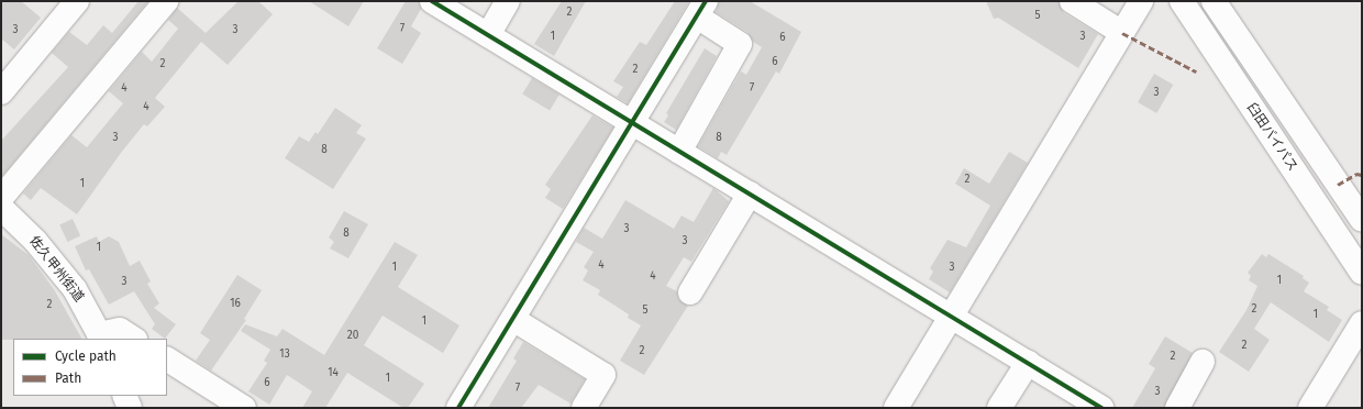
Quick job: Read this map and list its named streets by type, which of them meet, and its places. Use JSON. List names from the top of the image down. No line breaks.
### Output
{"streets":{"main road":["臼田バイパス","佐久甲州街道"]},"house_numbers":["2","5","7","3","3","1","3","6","6","2","2","4","7","3","4","3","8","8","2","1","3","8","3","1","4","1","3","4","1","3","16","2","2","5","1","1","20","2","2","13","2","14","1","6","7","3"],"legend":["Cycle path","Path"]}
